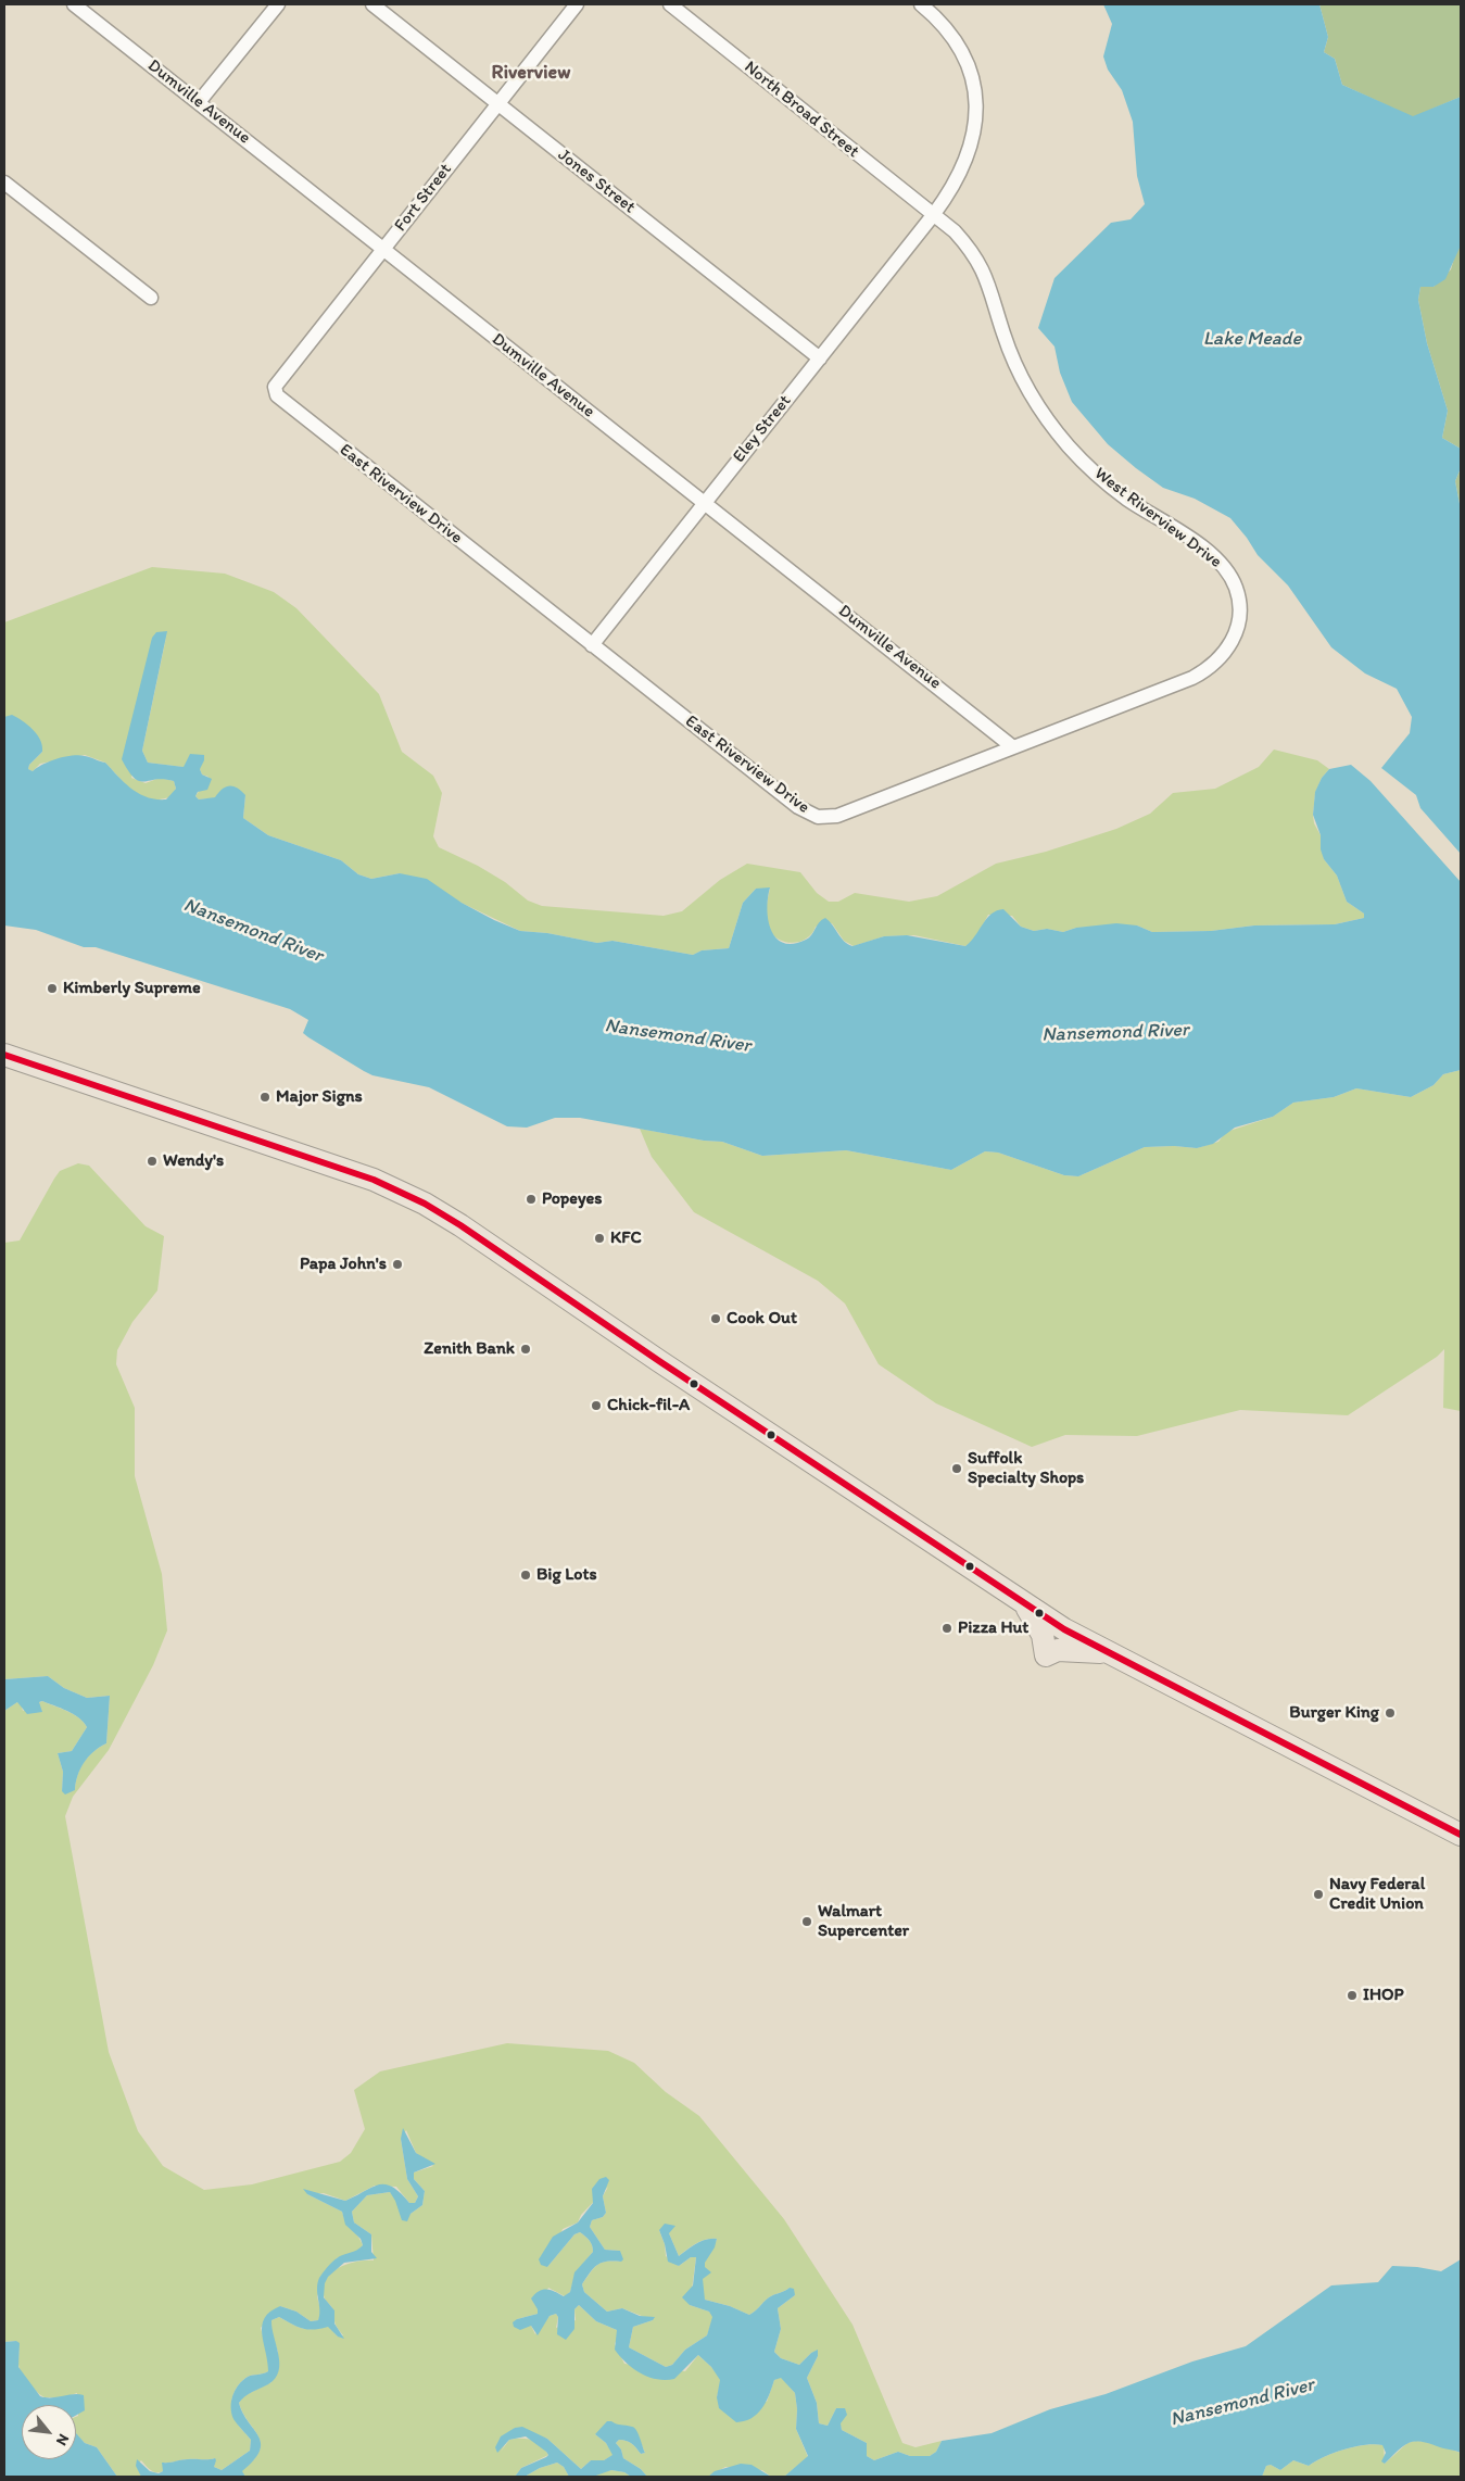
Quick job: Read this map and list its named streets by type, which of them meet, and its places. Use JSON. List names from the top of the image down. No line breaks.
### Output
{"streets":{"street":["Dumville Avenue","North Broad Street","Jones Street","Fort Street","Eley Street","East Riverview Drive","West Riverview Drive"]},"crossings":[["Dumville Avenue","Fort Street"],["Dumville Avenue","Eley Street"],["Dumville Avenue","East Riverview Drive"],["North Broad Street","Eley Street"],["North Broad Street","West Riverview Drive"],["Jones Street","Fort Street"],["Jones Street","Eley Street"],["Fort Street","East Riverview Drive"],["Eley Street","East Riverview Drive"],["Eley Street","West Riverview Drive"],["East Riverview Drive","West Riverview Drive"]],"districts":["Riverview"],"water":["Lake Meade","Nansemond River"],"places":["Kimberly Supreme","Major Signs","Wendy's","Popeyes","KFC","Papa John's","Cook Out","Zenith Bank","Chick-fil-A","Suffolk Specialty Shops","Big Lots","Pizza Hut","Burger King","Navy Federal Credit Union","Walmart Supercenter","IHOP"],"north":"bottom right"}
